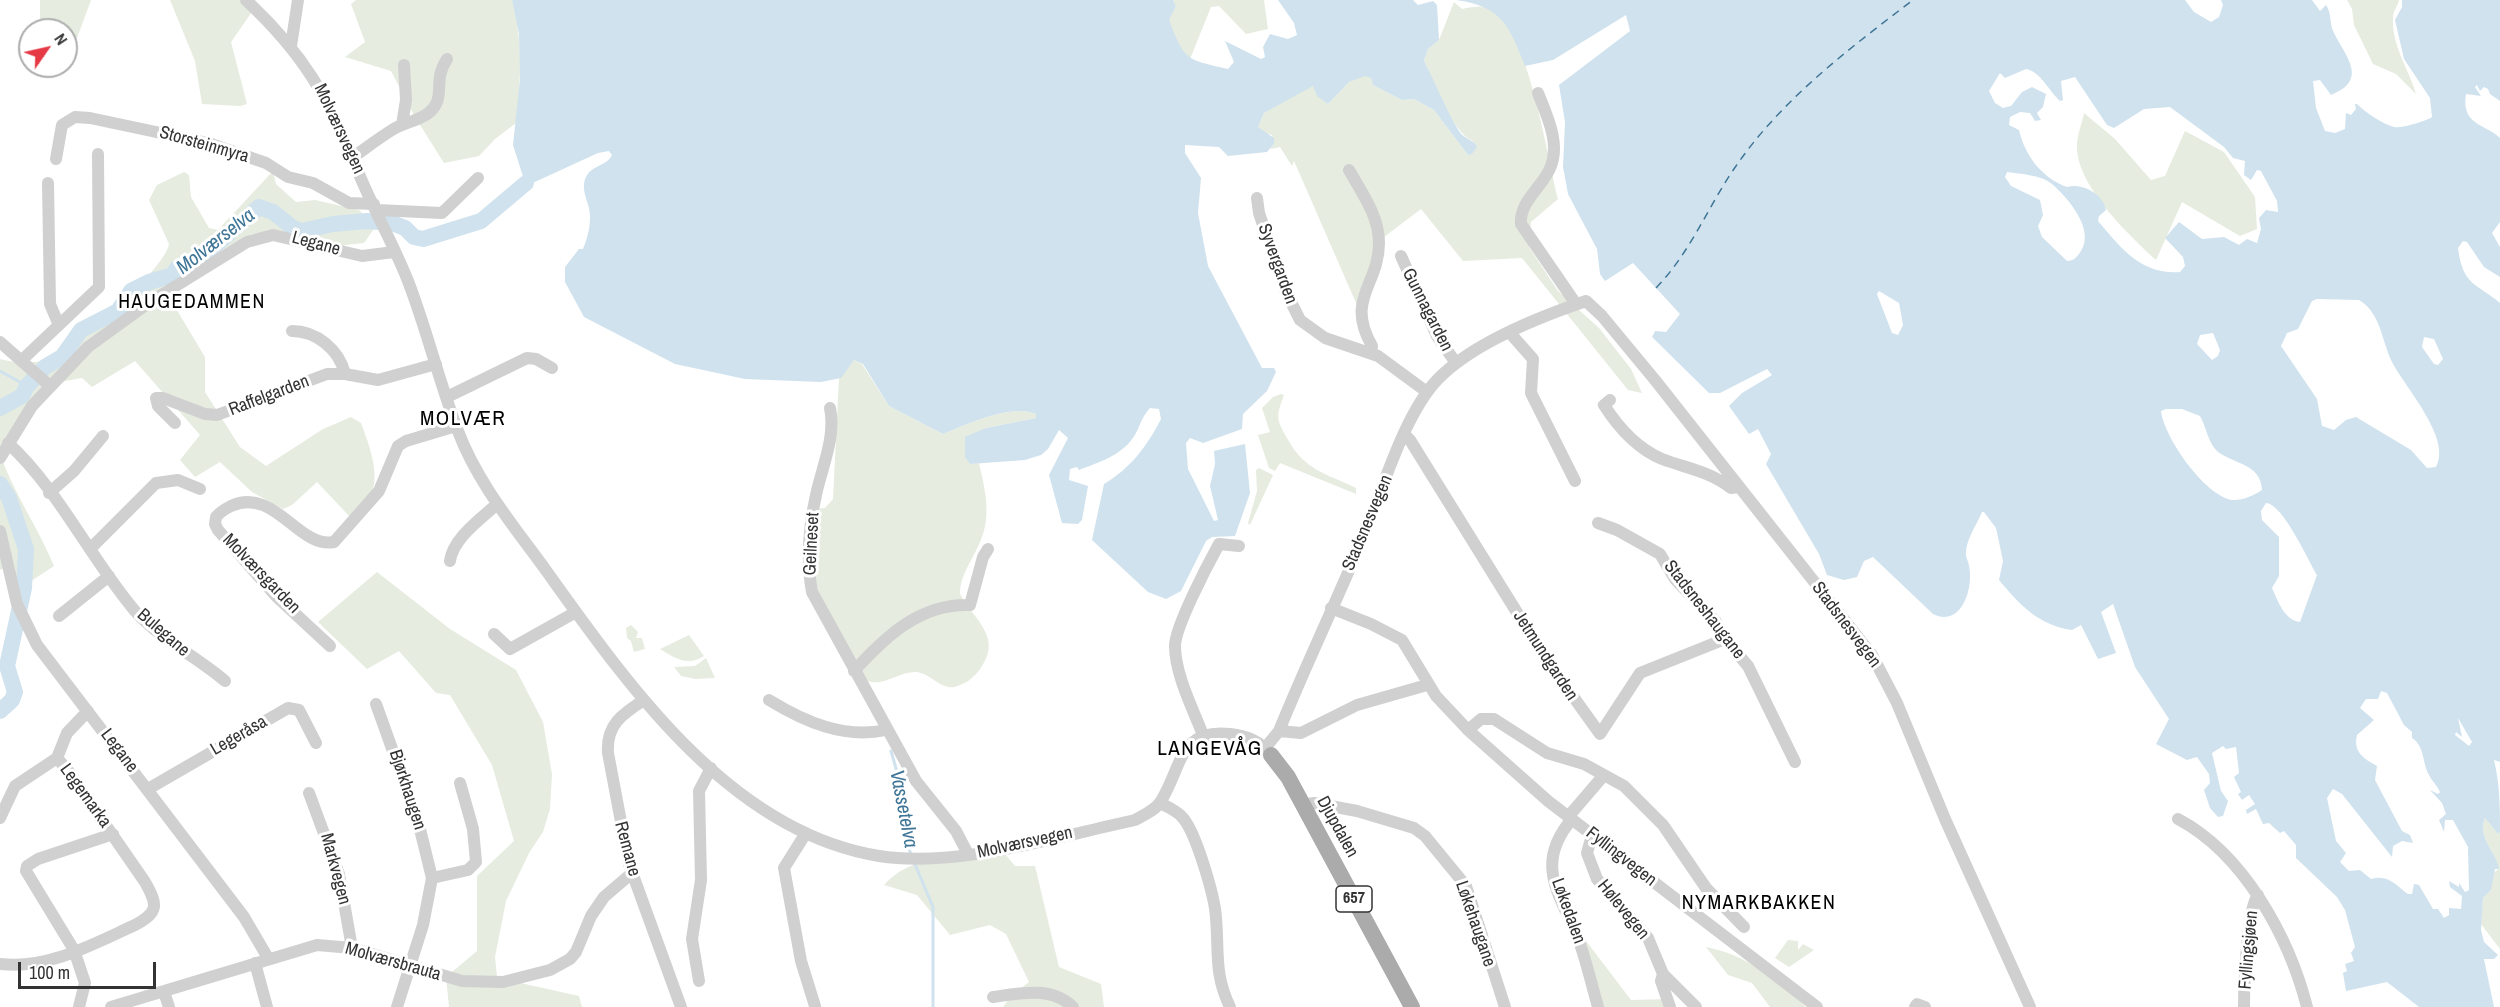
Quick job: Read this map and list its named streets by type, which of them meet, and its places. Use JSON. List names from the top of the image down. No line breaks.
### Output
{"streets":{"main road":["Djupdalen","657"],"street":["Molværsvegen","Storsteinmyra","Legane","Syvergarden","Gunnagarden","Raffelgarden","Stadsnesvegen","Geilneset","Molværsgarden","Stadsneshaugane","Bulegane","Jetmundgarden","Legeråsa","Bjørkhaugen","Legemarka","Remane","Fyllingvegen","Markvegen","Hølevegen","Løkedalen","Løkehaugane","Fyllingsjøen","Molværsbrauta"]},"crossings":[["Molværsvegen","Storsteinmyra"],["Molværsvegen","Legane"],["Molværsvegen","Raffelgarden"],["Molværsvegen","Geilneset"],["Molværsvegen","Molværsgarden"],["Molværsvegen","Remane"],["Legane","Bulegane"],["Legane","Legeråsa"],["Legane","Legemarka"],["Legane","Molværsbrauta"],["Syvergarden","Stadsnesvegen"],["Gunnagarden","Stadsnesvegen"],["Stadsnesvegen","Jetmundgarden"],["Stadsnesvegen","Djupdalen"],["Stadsnesvegen","Fyllingvegen"],["Stadsneshaugane","Jetmundgarden"],["Bjørkhaugen","Molværsbrauta"],["Djupdalen","Løkehaugane"],["Remane","Molværsbrauta"],["Fyllingvegen","Hølevegen"],["Fyllingvegen","Løkedalen"],["Markvegen","Molværsbrauta"]],"districts":["HAUGEDAMMEN","MOLVÆR","LANGEVÅG","NYMARKBAKKEN"],"water":["Molværselva","Vassetelva"],"scale_bar":"100 m","north":"top right"}
